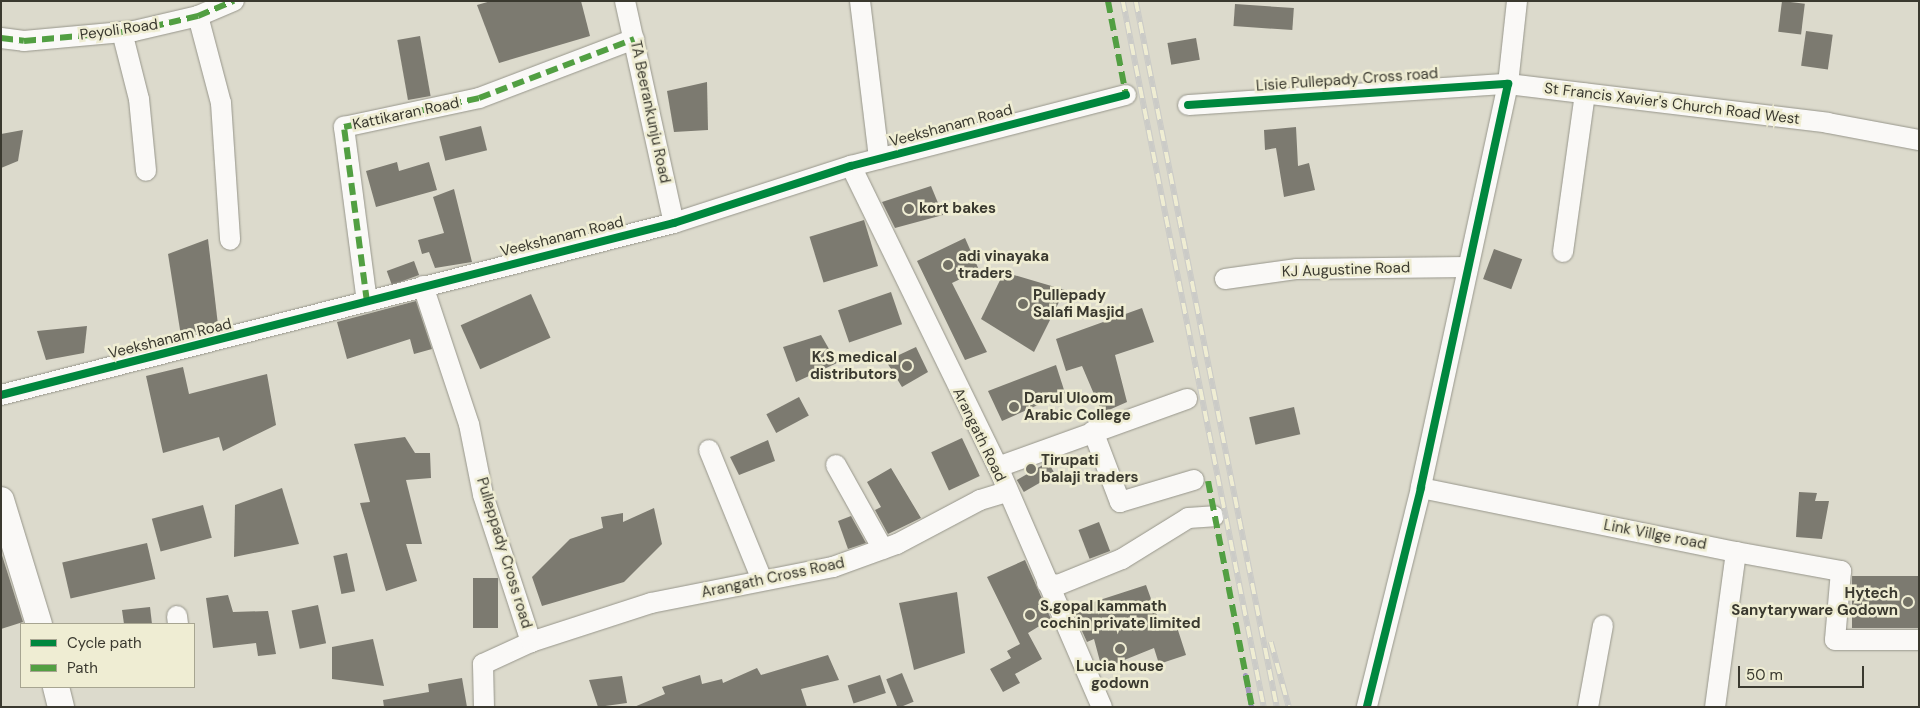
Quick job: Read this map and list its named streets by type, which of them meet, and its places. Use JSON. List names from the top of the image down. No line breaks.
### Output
{"streets":{"street":["Peyoli Road","Lisie Pullepady Cross road","St Francis Xavier's Church Road West","TA Beerankunju Road","Kattikaran Road","Veekshanam Road","KJ Augustine Road","Arangath Road","Link Villge road","Pulleppady Cross road","Arangath Cross Road"]},"crossings":[["Lisie Pullepady Cross road","St Francis Xavier's Church Road West"],["TA Beerankunju Road","Kattikaran Road"],["TA Beerankunju Road","Veekshanam Road"],["Kattikaran Road","Veekshanam Road"],["Veekshanam Road","Arangath Road"],["Veekshanam Road","Pulleppady Cross road"],["Arangath Road","Arangath Cross Road"],["Pulleppady Cross road","Arangath Cross Road"]],"places":["kort bakes","adi vinayaka traders","Pullepady Salafi Masjid","K.S medical distributors","Darul Uloom Arabic College","Tirupati balaji traders","Hytech Sanytaryware Godown","S.gopal kammath cochin private limited","Lucia house godown"],"legend":["Cycle path","Path"],"scale_bar":"50 m"}
